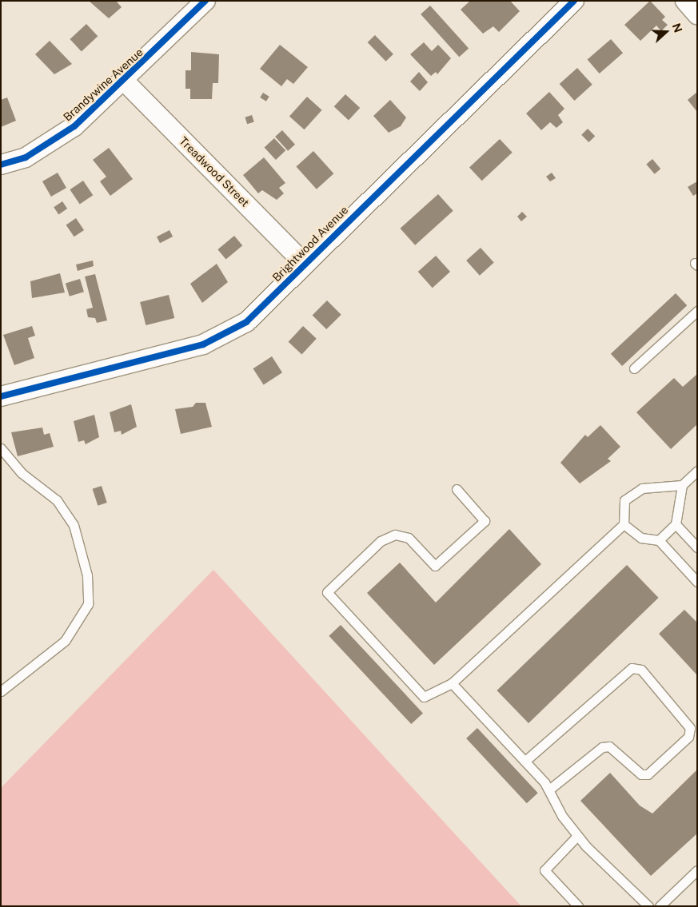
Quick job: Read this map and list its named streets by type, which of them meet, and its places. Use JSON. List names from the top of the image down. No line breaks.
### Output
{"streets":{"street":["Brandywine Avenue","Treadwood Street","Brightwood Avenue"]},"crossings":[["Brandywine Avenue","Treadwood Street"],["Treadwood Street","Brightwood Avenue"]],"north":"right"}
